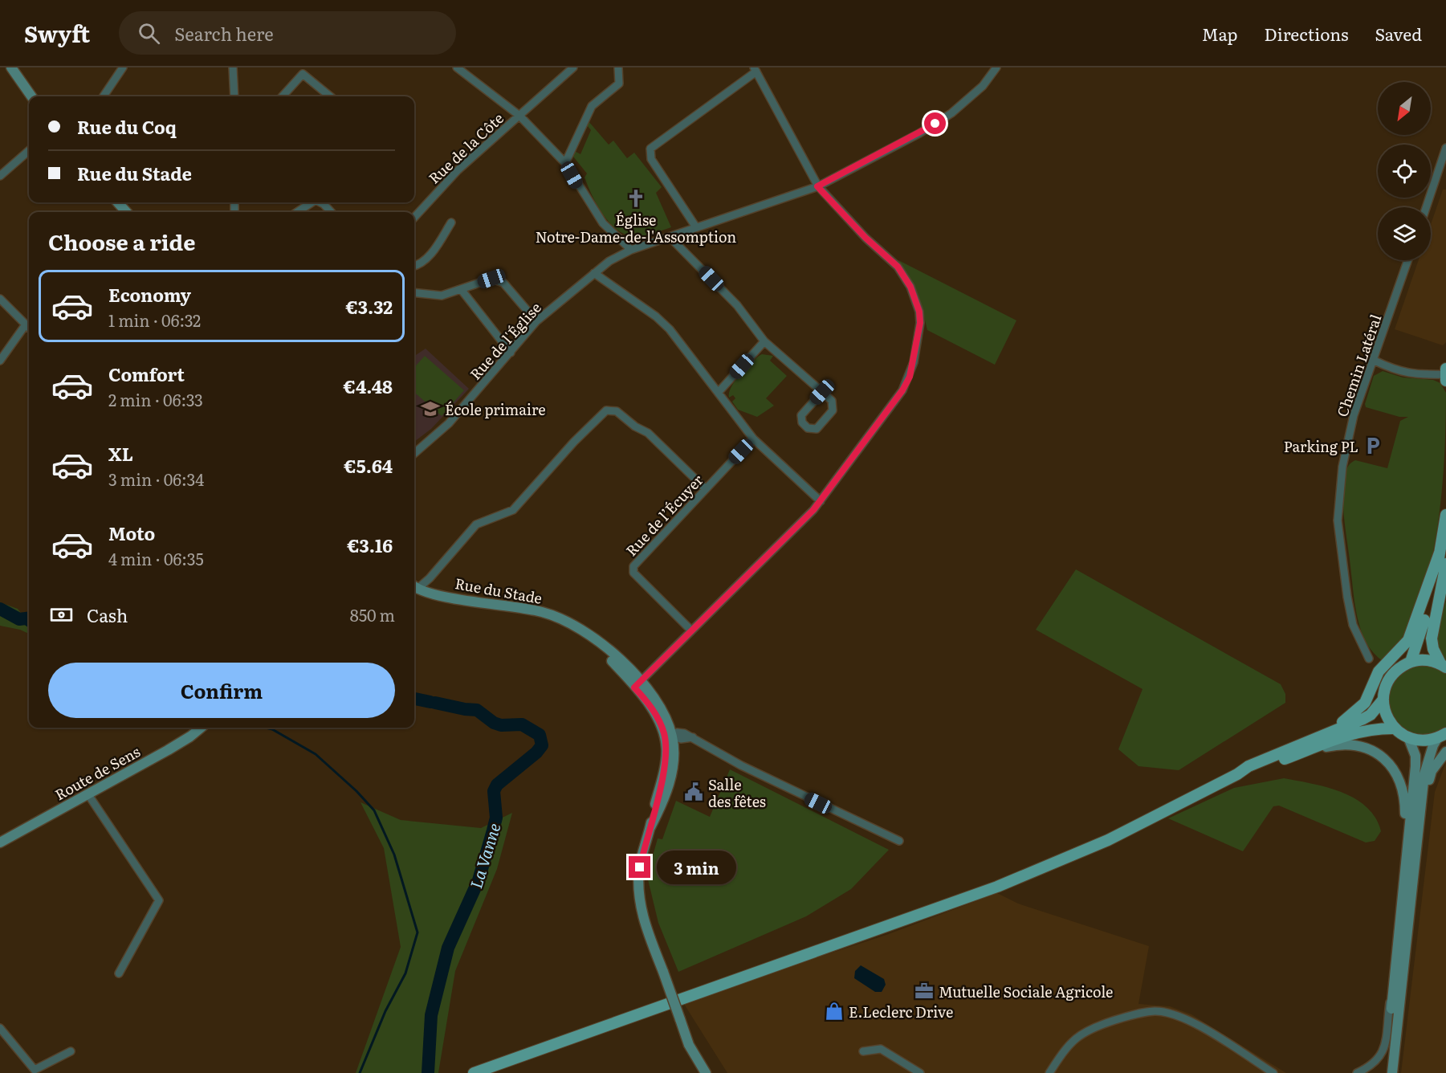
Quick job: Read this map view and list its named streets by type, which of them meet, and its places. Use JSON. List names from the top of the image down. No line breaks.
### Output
{"streets":{"street":["Rue de la Côte","Rue de l'Église","Chemin Latéral","Rue de l’Écuyer","Rue du Stade","Route de Sens"]},"water":["La Vanne"],"places":{"church":["Église Notre-Dame-de-l'Assomption"],"school or university":["École primaire"],"parking":["Parking PL"],"public building":["Salle des fêtes"],"office":["Mutuelle Sociale Agricole"],"shop":["E.Leclerc Drive"]},"north":"bottom left","page":{"header":"Swyft","search":"Search here","nav":["Map","Directions","Saved"],"banner":["Rue du Coq","Rue du Stade"],"heading":"Choose a ride","list":[{"name":"Economy","note":"1 min · 06:32","value":"€3.32"},{"name":"Comfort","note":"2 min · 06:33","value":"€4.48"},{"name":"XL","note":"3 min · 06:34","value":"€5.64"},{"name":"Moto","note":"4 min · 06:35","value":"€3.16"}],"pay":["Cash","850 m"],"buttons":"Confirm","bubble":"3 min"}}
